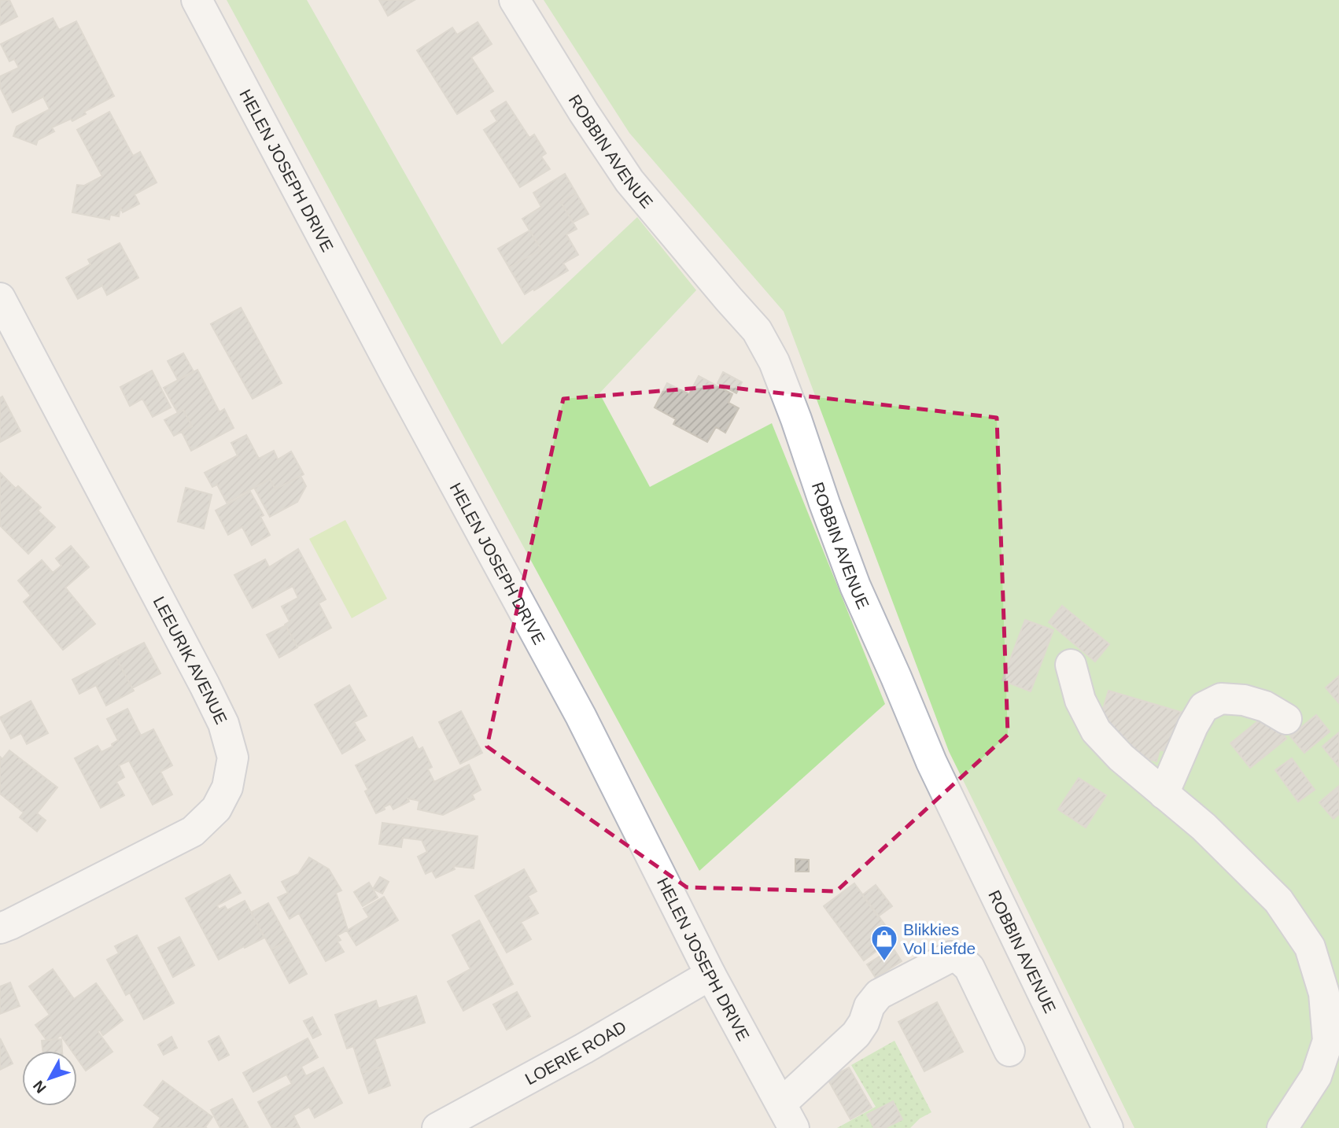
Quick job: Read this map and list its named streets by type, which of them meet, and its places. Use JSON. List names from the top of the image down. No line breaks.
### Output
{"streets":{"street":["ROBBIN AVENUE","HELEN JOSEPH DRIVE","LEEURIK AVENUE","LOERIE ROAD"]},"crossings":[["HELEN JOSEPH DRIVE","LOERIE ROAD"]],"places":{"shop":["Blikkies Vol Liefde"]},"north":"bottom left"}
